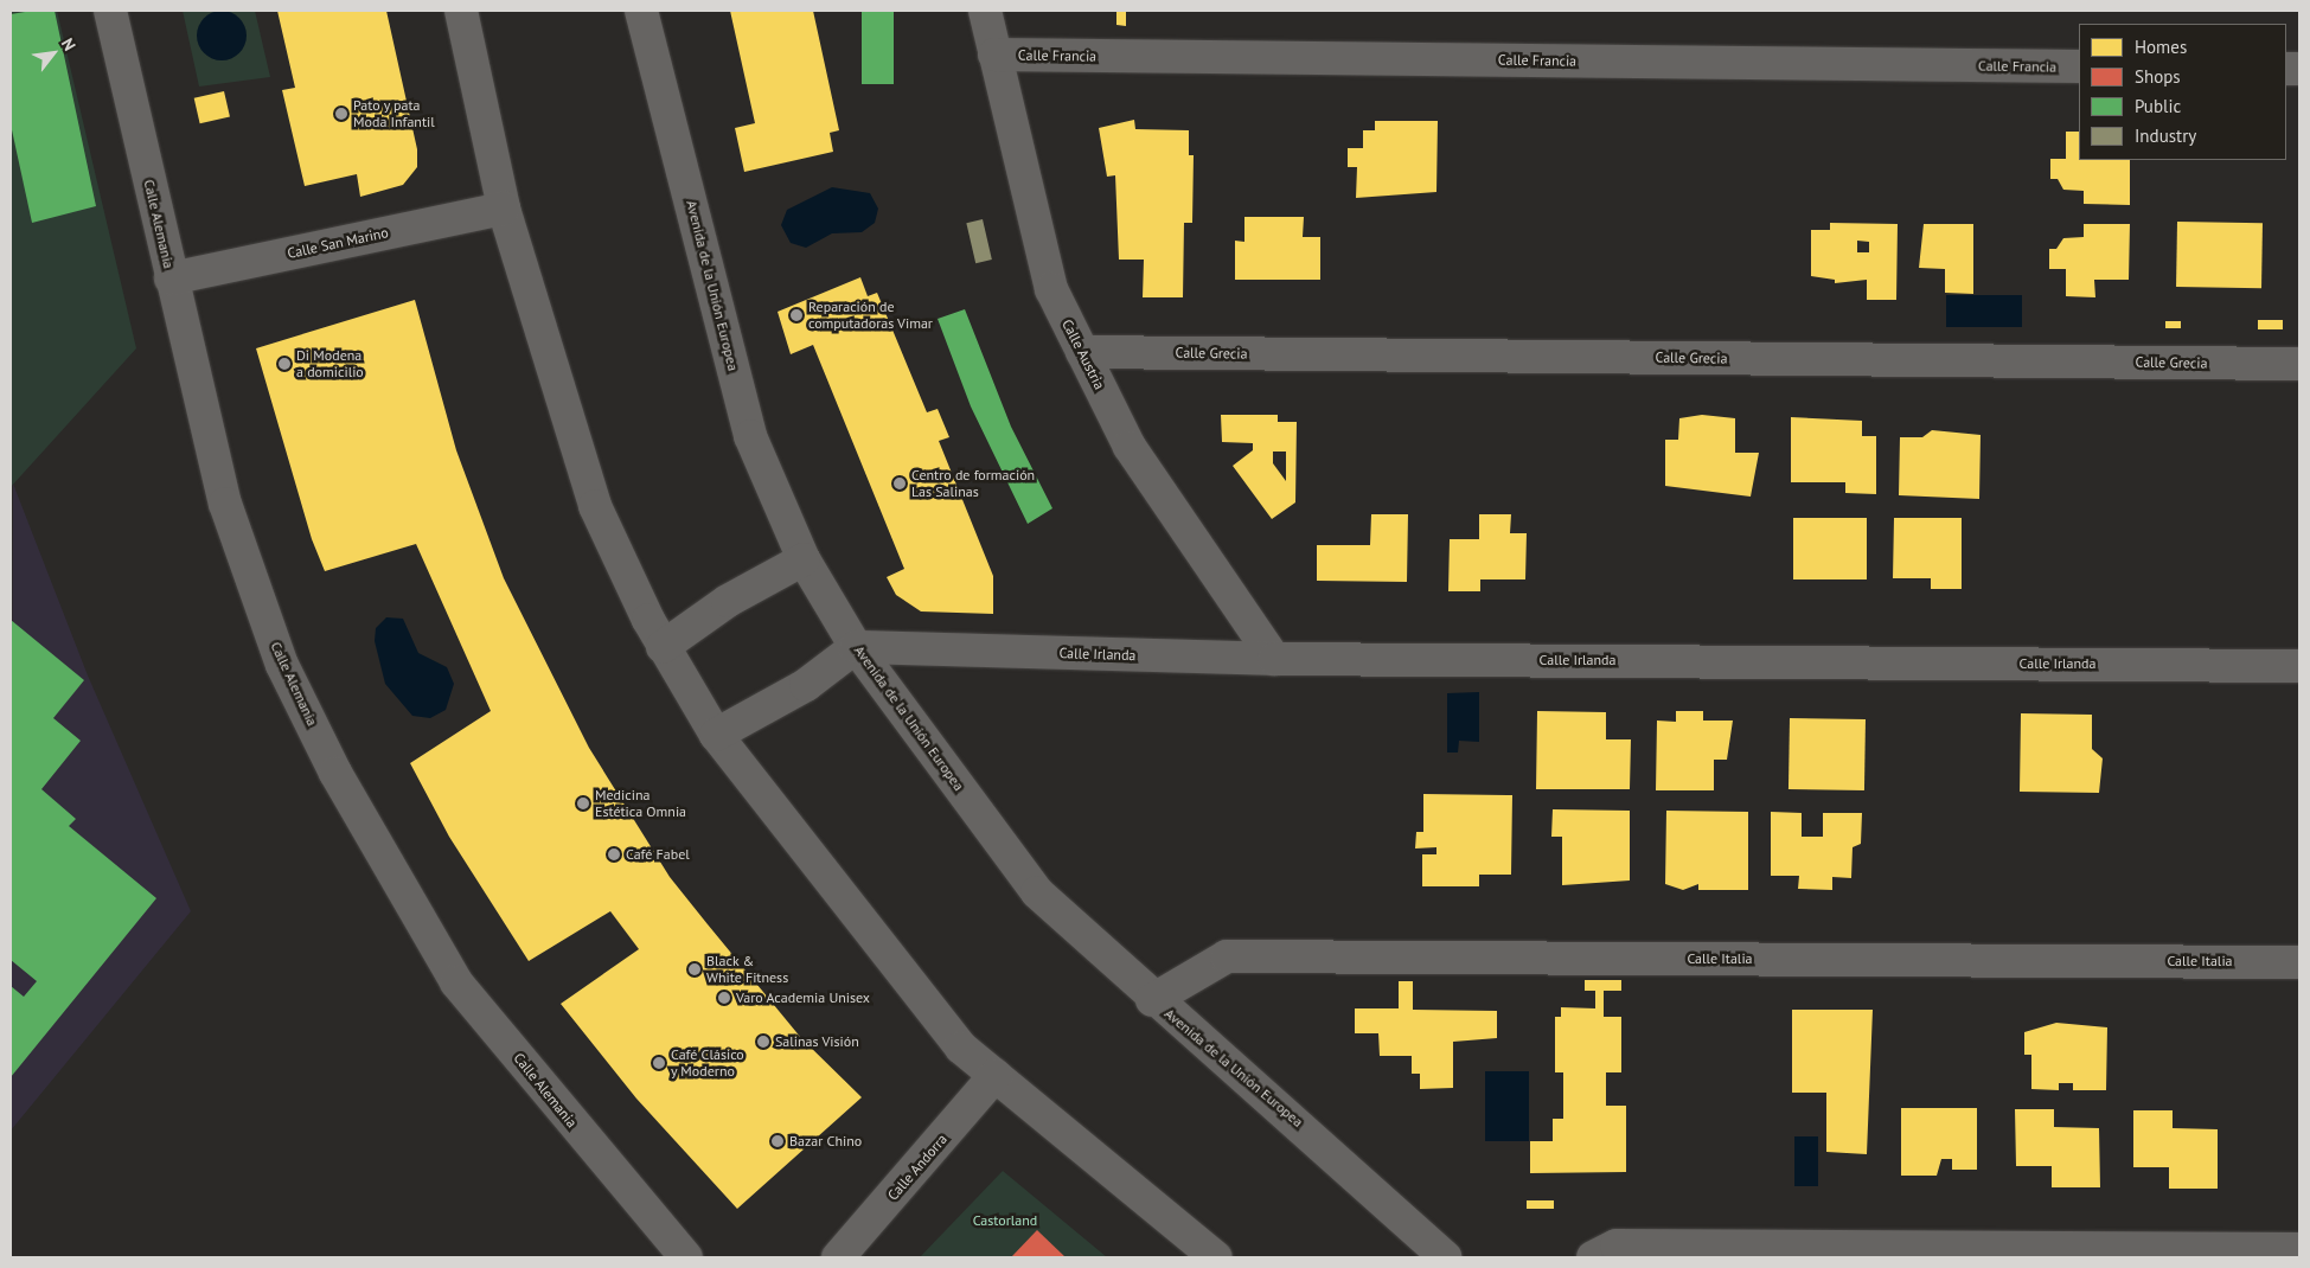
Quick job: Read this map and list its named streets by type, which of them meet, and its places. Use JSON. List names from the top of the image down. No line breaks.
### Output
{"streets":{"street":["Calle Francia","Calle Alemania","Calle San Marino","Avenida de la Unión Europea","Calle Grecia","Calle Austria","Calle Irlanda","Calle Italia","Calle Andorra"]},"crossings":[["Calle Francia","Calle Austria"],["Calle Alemania","Calle San Marino"],["Avenida de la Unión Europea","Calle Irlanda"],["Avenida de la Unión Europea","Calle Italia"],["Calle Grecia","Calle Austria"],["Calle Austria","Calle Irlanda"]],"parks":["Castorland"],"places":["Pato y pata Moda Infantil","Reparación de computadoras Vimar","Di Modena a domicilio","Centro de formación Las Salinas","Medicina Estética Omnia","Café Fabel","Black & White Fitness","Varo Academia Unisex","Salinas Visión","Café Clásico y Moderno","Bazar Chino"],"legend":["Homes","Shops","Public","Industry"],"north":"top right"}
